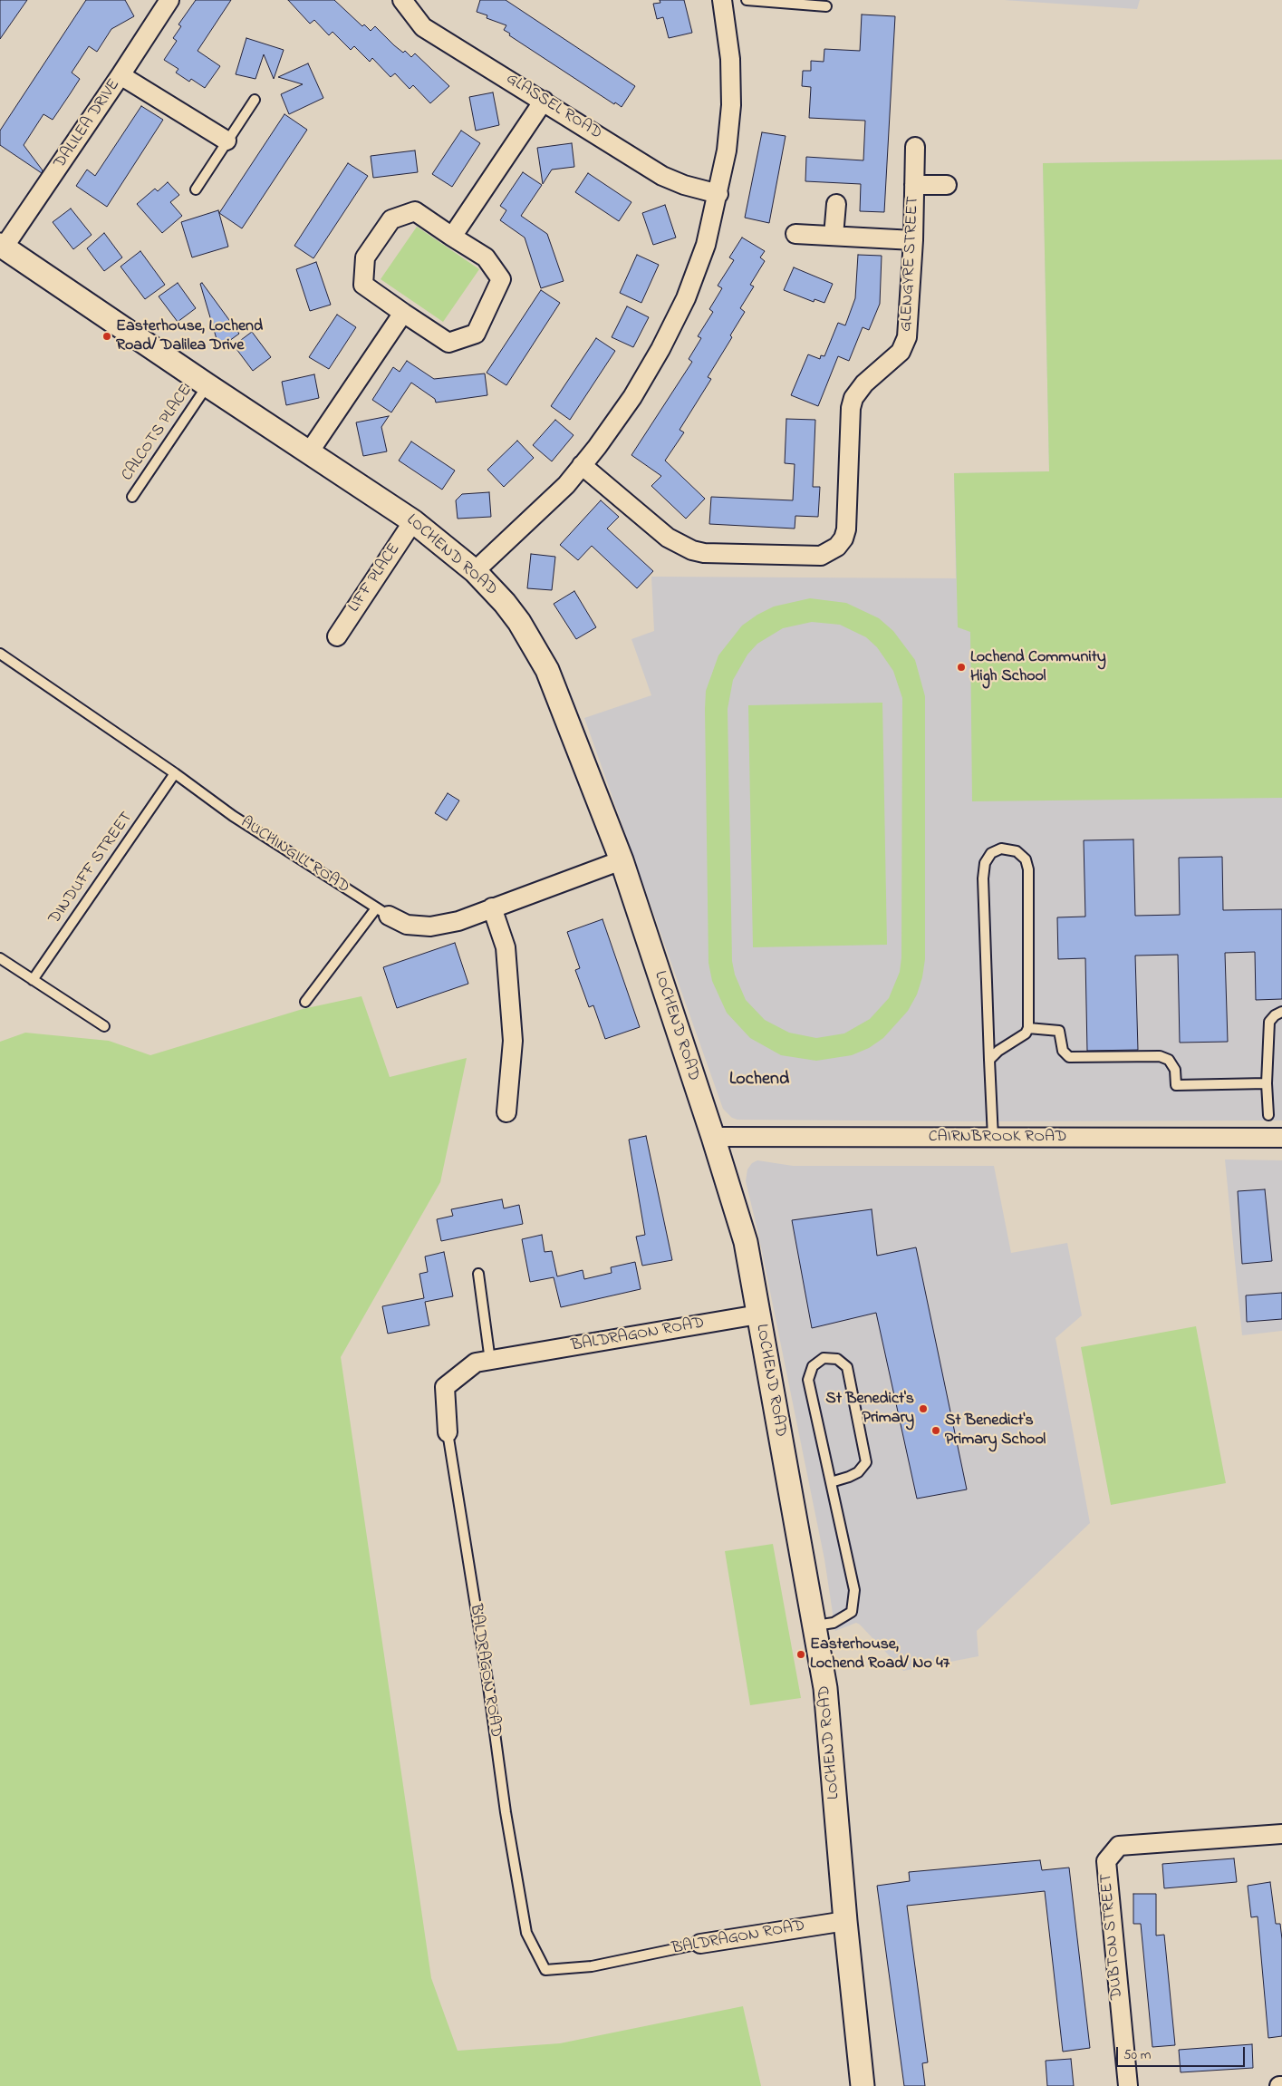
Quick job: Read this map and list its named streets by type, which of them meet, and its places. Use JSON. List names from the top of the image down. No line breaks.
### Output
{"streets":{"street":["GLASSEL ROAD","DALILEA DRIVE","GLENGYRE STREET","LOCHEND ROAD","LIFF PLACE","AUCHINGILL ROAD","CAIRNBROOK ROAD","BALDRAGON ROAD","DUBTON STREET"],"lane":["CALCOTS PLACE","DINDUFF STREET"]},"crossings":[["DALILEA DRIVE","LOCHEND ROAD"],["CALCOTS PLACE","LOCHEND ROAD"],["LOCHEND ROAD","LIFF PLACE"],["LOCHEND ROAD","AUCHINGILL ROAD"],["LOCHEND ROAD","CAIRNBROOK ROAD"],["LOCHEND ROAD","BALDRAGON ROAD"],["AUCHINGILL ROAD","DINDUFF STREET"]],"districts":["Lochend"],"places":["Easterhouse, Lochend Road/ Dalilea Drive","Lochend Community High School","St Benedict's Primary","St Benedict's Primary School","Easterhouse, Lochend Road/ No 47"],"scale_bar":"50 m"}
